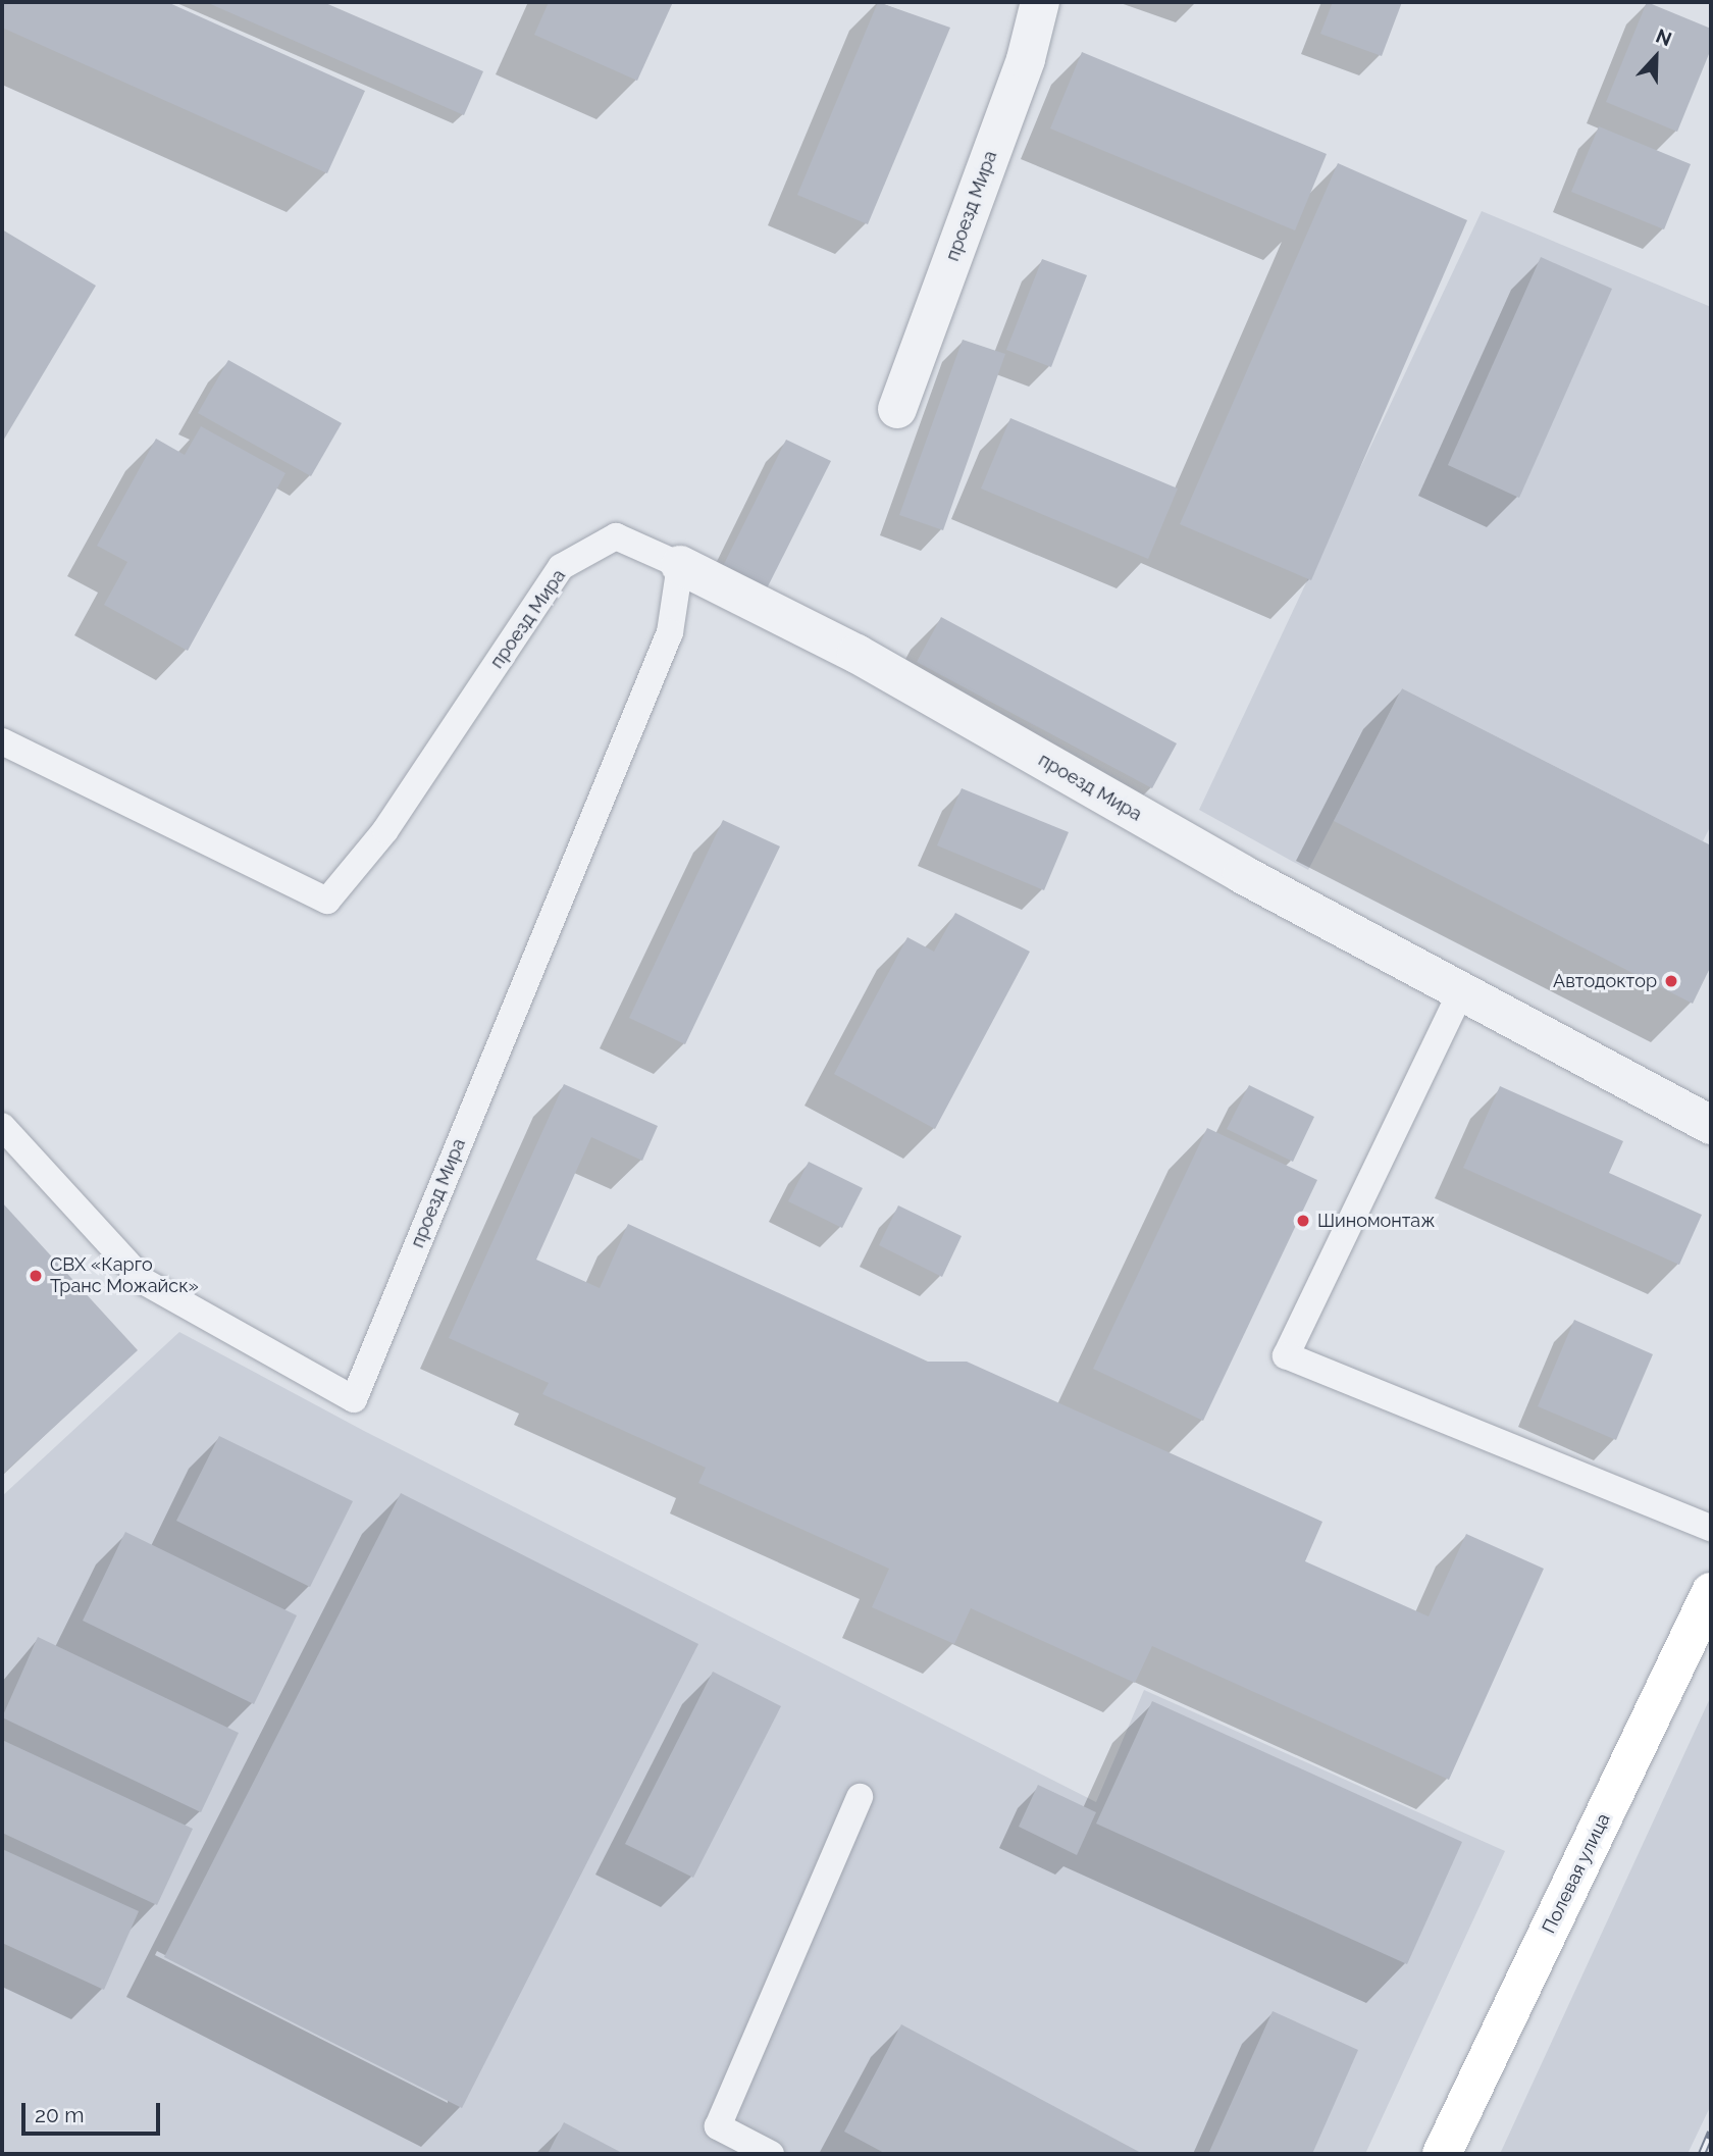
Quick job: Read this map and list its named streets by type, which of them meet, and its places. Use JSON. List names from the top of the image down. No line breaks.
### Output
{"streets":{"main road":["Полевая улица"],"street":["проезд Мира"]},"places":["Автодоктор","Шиномонтаж","СВХ «Карго Транс Можайск»"],"scale_bar":"20 m","north":"top"}
